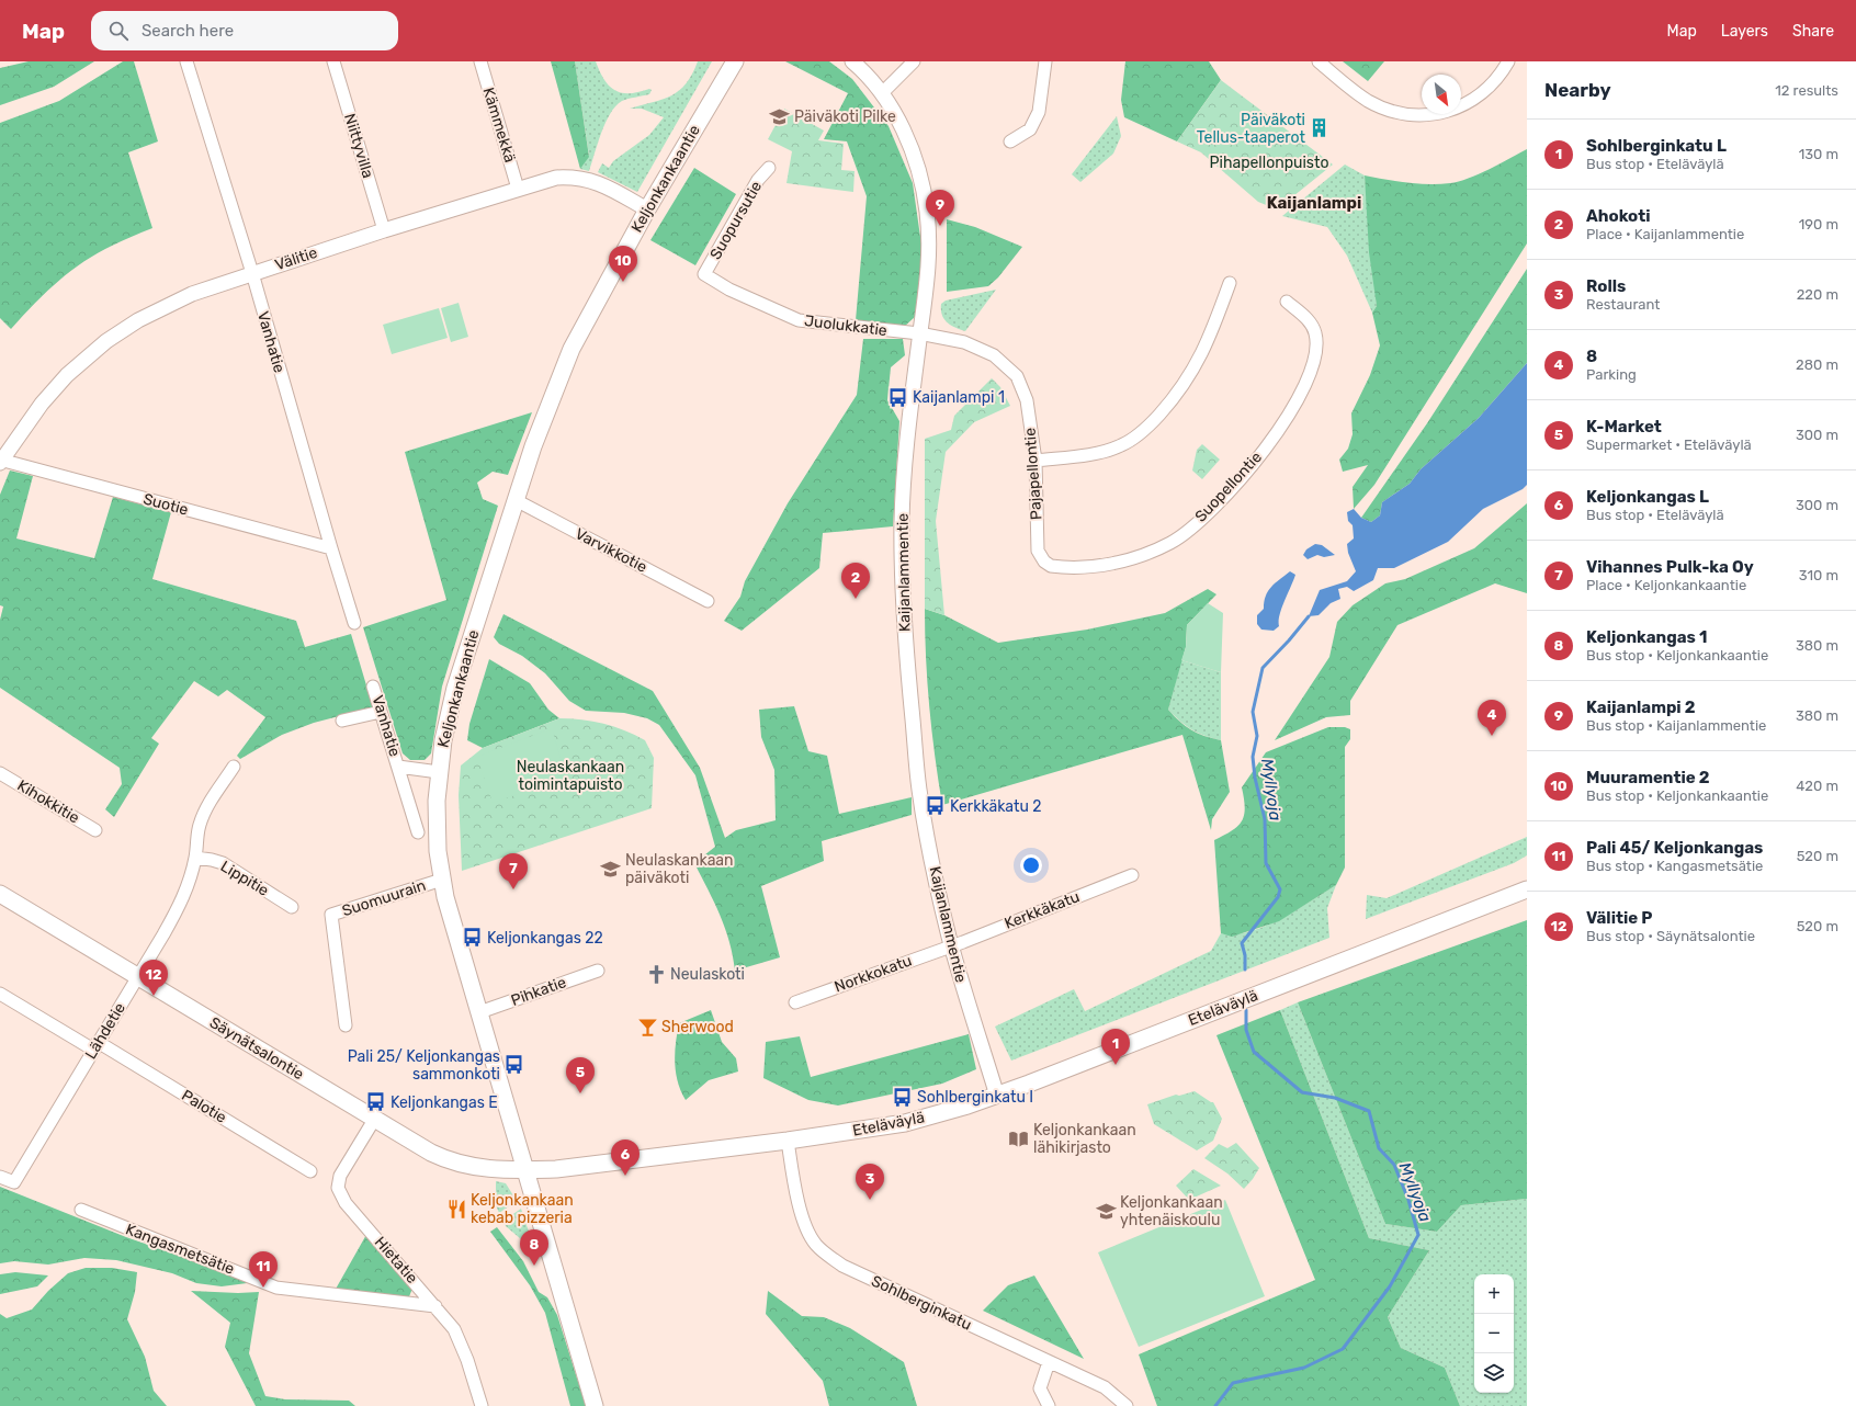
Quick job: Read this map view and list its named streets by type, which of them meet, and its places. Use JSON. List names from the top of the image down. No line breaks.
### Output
{"streets":{"main road":["Keljonkankaantie","Eteläväylä","Säynätsalontie"],"street":["Kämmekkä","Niittyvilla","Suopursutie","Välitie","Juolukkatie","Vanhatie","Pajapellontie","Suopellontie","Suotie","Varvikkotie","Kaijanlammentie","Kihokkitie","Lippitie","Suomuurain","Kerkkäkatu","Norkkokatu","Pihkatie","Lähdetie","Palotie","Kangasmetsätie","Hietatie","Sohlberginkatu"]},"crossings":[["Kämmekkä","Välitie"],["Niittyvilla","Välitie"],["Keljonkankaantie","Välitie"],["Keljonkankaantie","Vanhatie"],["Keljonkankaantie","Varvikkotie"],["Keljonkankaantie","Suomuurain"],["Keljonkankaantie","Pihkatie"],["Keljonkankaantie","Eteläväylä"],["Keljonkankaantie","Säynätsalontie"],["Suopursutie","Juolukkatie"],["Välitie","Vanhatie"],["Välitie","Suotie"],["Juolukkatie","Pajapellontie"],["Juolukkatie","Kaijanlammentie"],["Vanhatie","Suotie"],["Pajapellontie","Suopellontie"],["Pajapellontie","Kaijanlammentie"],["Kaijanlammentie","Kerkkäkatu"],["Kaijanlammentie","Norkkokatu"],["Kaijanlammentie","Eteläväylä"],["Lippitie","Lähdetie"],["Kerkkäkatu","Norkkokatu"],["Eteläväylä","Säynätsalontie"],["Eteläväylä","Sohlberginkatu"],["Lähdetie","Säynätsalontie"],["Lähdetie","Palotie"],["Säynätsalontie","Hietatie"],["Kangasmetsätie","Hietatie"]],"districts":["Kaijanlampi"],"water":["Myllyoja"],"parks":["Pihapellonpuisto","Neulaskankaan toimintapuisto"],"places":{"school or university":["Päiväkoti Pilke","Neulaskankaan päiväkoti","Keljonkankaan yhtenäiskoulu"],"building":["Päiväkoti Tellus-taaperot"],"bus stop":["Kaijanlampi 1","Kerkkäkatu 2","Keljonkangas 22","Pali 25/ Keljonkangas sammonkoti","Sohlberginkatu I","Keljonkangas E"],"church":["Neulaskoti"],"bar":["Sherwood"],"library":["Keljonkankaan lähikirjasto"],"restaurant":["Keljonkankaan kebab pizzeria"]},"north":"bottom right","page":{"header":"Map","search":"Search here","nav":["Map","Layers","Share"],"heading":["Nearby","12 results"],"list":[{"mark":"1","name":"Sohlberginkatu L","note":"Bus stop · Eteläväylä","value":"130 m"},{"mark":"2","name":"Ahokoti","note":"Place · Kaijanlammentie","value":"190 m"},{"mark":"3","name":"Rolls","note":"Restaurant","value":"220 m"},{"mark":"4","name":"8","note":"Parking","value":"280 m"},{"mark":"5","name":"K-Market","note":"Supermarket · Eteläväylä","value":"300 m"},{"mark":"6","name":"Keljonkangas L","note":"Bus stop · Eteläväylä","value":"300 m"},{"mark":"7","name":"Vihannes Pulk-ka Oy","note":"Place · Keljonkankaantie","value":"310 m"},{"mark":"8","name":"Keljonkangas 1","note":"Bus stop · Keljonkankaantie","value":"380 m"},{"mark":"9","name":"Kaijanlampi 2","note":"Bus stop · Kaijanlammentie","value":"380 m"},{"mark":"10","name":"Muuramentie 2","note":"Bus stop · Keljonkankaantie","value":"420 m"},{"mark":"11","name":"Pali 45/ Keljonkangas","note":"Bus stop · Kangasmetsätie","value":"520 m"},{"mark":"12","name":"Välitie P","note":"Bus stop · Säynätsalontie","value":"520 m"}],"pins":["9","10","2","4","7","12","1","5","6","3","8","11"],"map_buttons":["+","−"]}}
